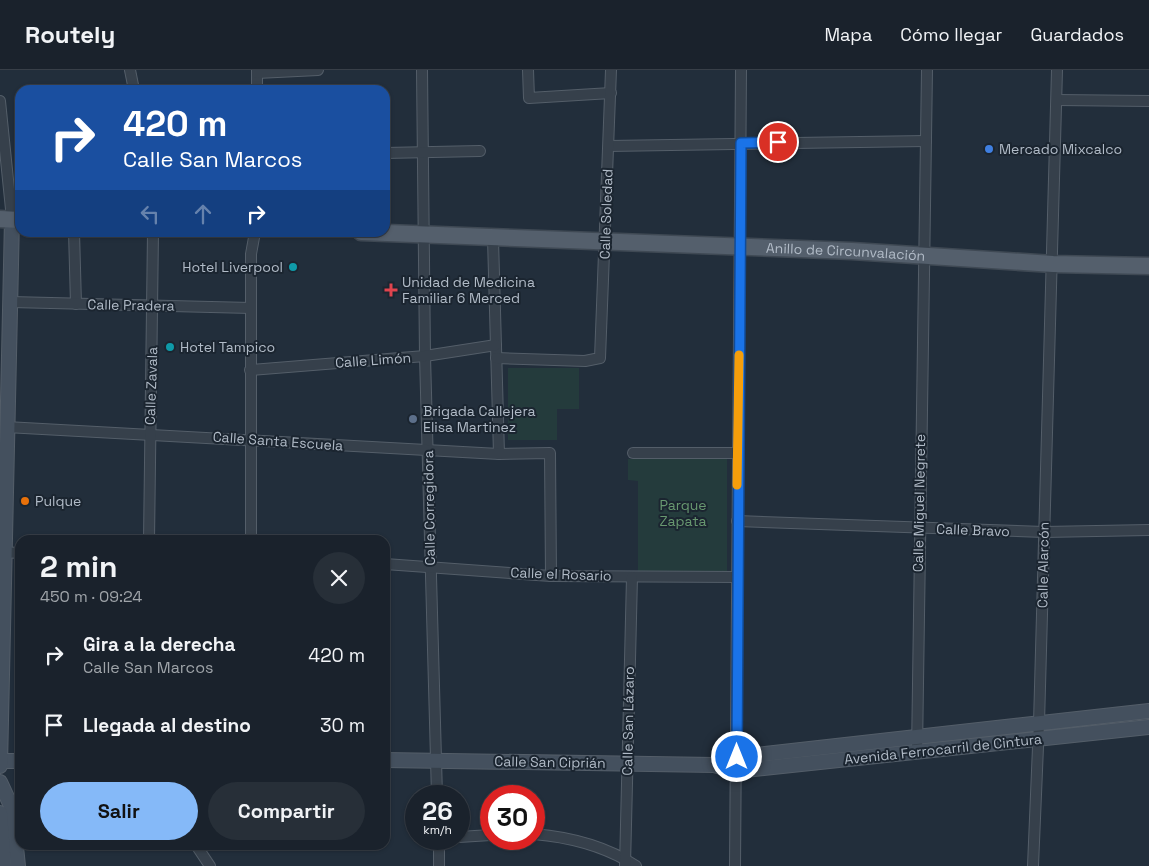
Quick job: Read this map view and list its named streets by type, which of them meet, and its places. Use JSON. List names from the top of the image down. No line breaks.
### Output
{"streets":{"main road":["Anillo de Circunvalación"],"street":["Calle Soledad","Calle Pradera","Calle Limón","Calle Zavala","Calle Santa Escuela","Calle Miguel Negrete","Calle Corregidora","Calle Bravo","Calle Alarcón","Calle el Rosario","Calle San Lázaro","Avenida Ferrocarril de Cintura","Calle San Ciprián"]},"crossings":[["Calle Soledad","Anillo de Circunvalación"],["Anillo de Circunvalación","Calle Miguel Negrete"],["Anillo de Circunvalación","Calle Corregidora"],["Anillo de Circunvalación","Calle Alarcón"],["Calle Pradera","Calle Zavala"],["Calle Limón","Calle Corregidora"],["Calle Zavala","Calle Santa Escuela"],["Calle Santa Escuela","Calle Corregidora"],["Calle Santa Escuela","Calle el Rosario"],["Calle Miguel Negrete","Calle Bravo"],["Calle Miguel Negrete","Avenida Ferrocarril de Cintura"],["Calle Corregidora","Calle el Rosario"],["Calle Corregidora","Calle San Ciprián"],["Calle Bravo","Calle Alarcón"],["Calle Alarcón","Avenida Ferrocarril de Cintura"],["Calle el Rosario","Calle San Lázaro"],["Calle San Lázaro","Calle San Ciprián"],["Avenida Ferrocarril de Cintura","Calle San Ciprián"]],"parks":["Parque Zapata"],"places":{"other":["Mercado Mixcalco","Hotel Liverpool","Hotel Tampico","Brigada Callejera Elisa Martinez","Pulque"],"health":["Unidad de Medicina Familiar 6 Merced"]},"page":{"header":"Routely","nav":["Mapa","Cómo llegar","Guardados"],"turn":["420 m","Calle San Marcos"],"heading":["2 min","450 m · 09:24"],"list":[{"name":"Gira a la derecha","note":"Calle San Marcos","value":"420 m"},{"name":"Llegada al destino","value":"30 m"}],"buttons":["Salir","Compartir"],"speed":"26 km/h","limit":"30"}}
